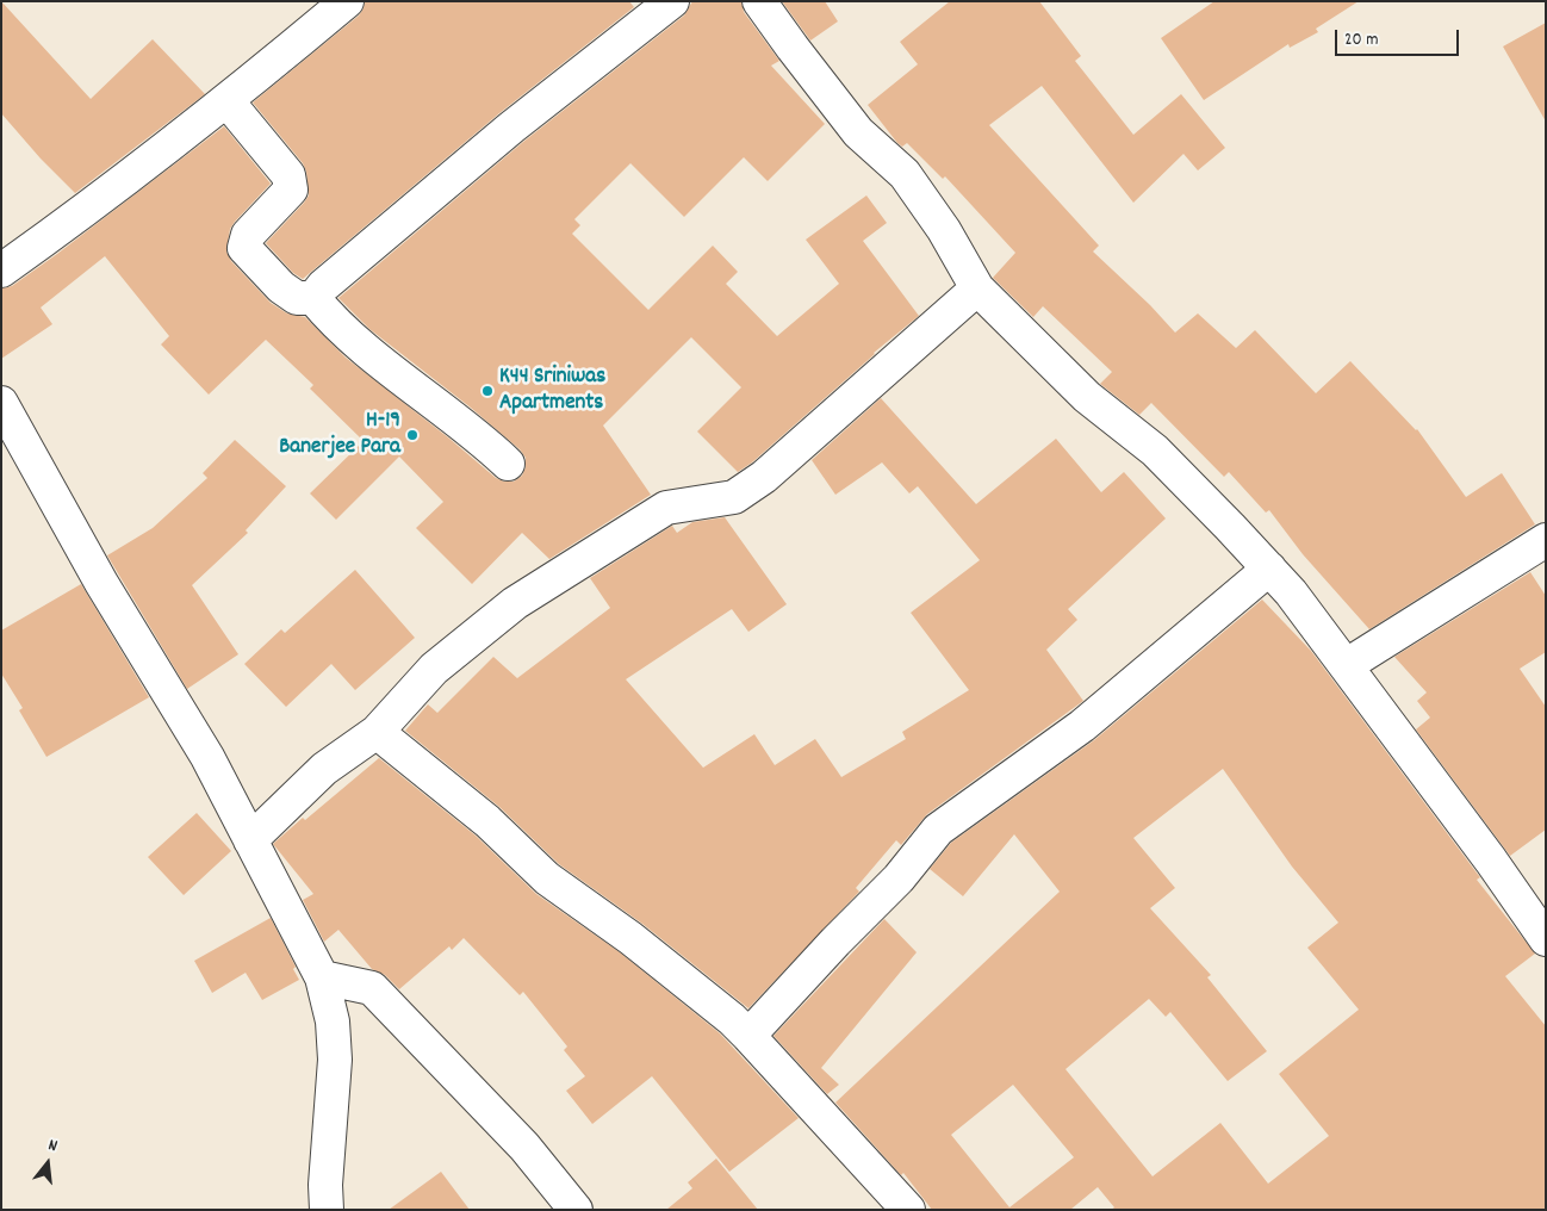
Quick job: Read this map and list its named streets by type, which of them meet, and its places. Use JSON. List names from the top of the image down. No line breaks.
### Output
{"places":["K44 Sriniwas Apartments","H-19 Banerjee Para"],"scale_bar":"20 m","north":"top"}
